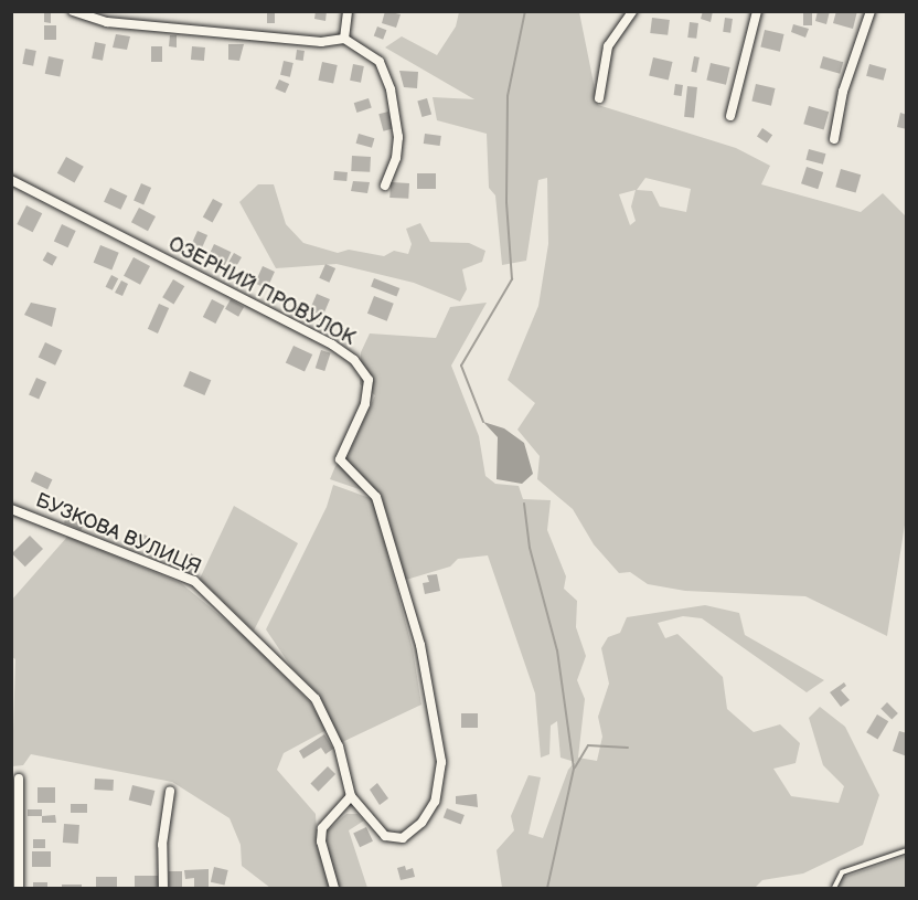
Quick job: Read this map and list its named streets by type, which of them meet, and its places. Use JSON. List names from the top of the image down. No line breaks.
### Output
{"streets":{"street":["ОЗЕРНИЙ ПРОВУЛОК","БУЗКОВА ВУЛИЦЯ"]},"crossings":[["ОЗЕРНИЙ ПРОВУЛОК","БУЗКОВА ВУЛИЦЯ"]]}
